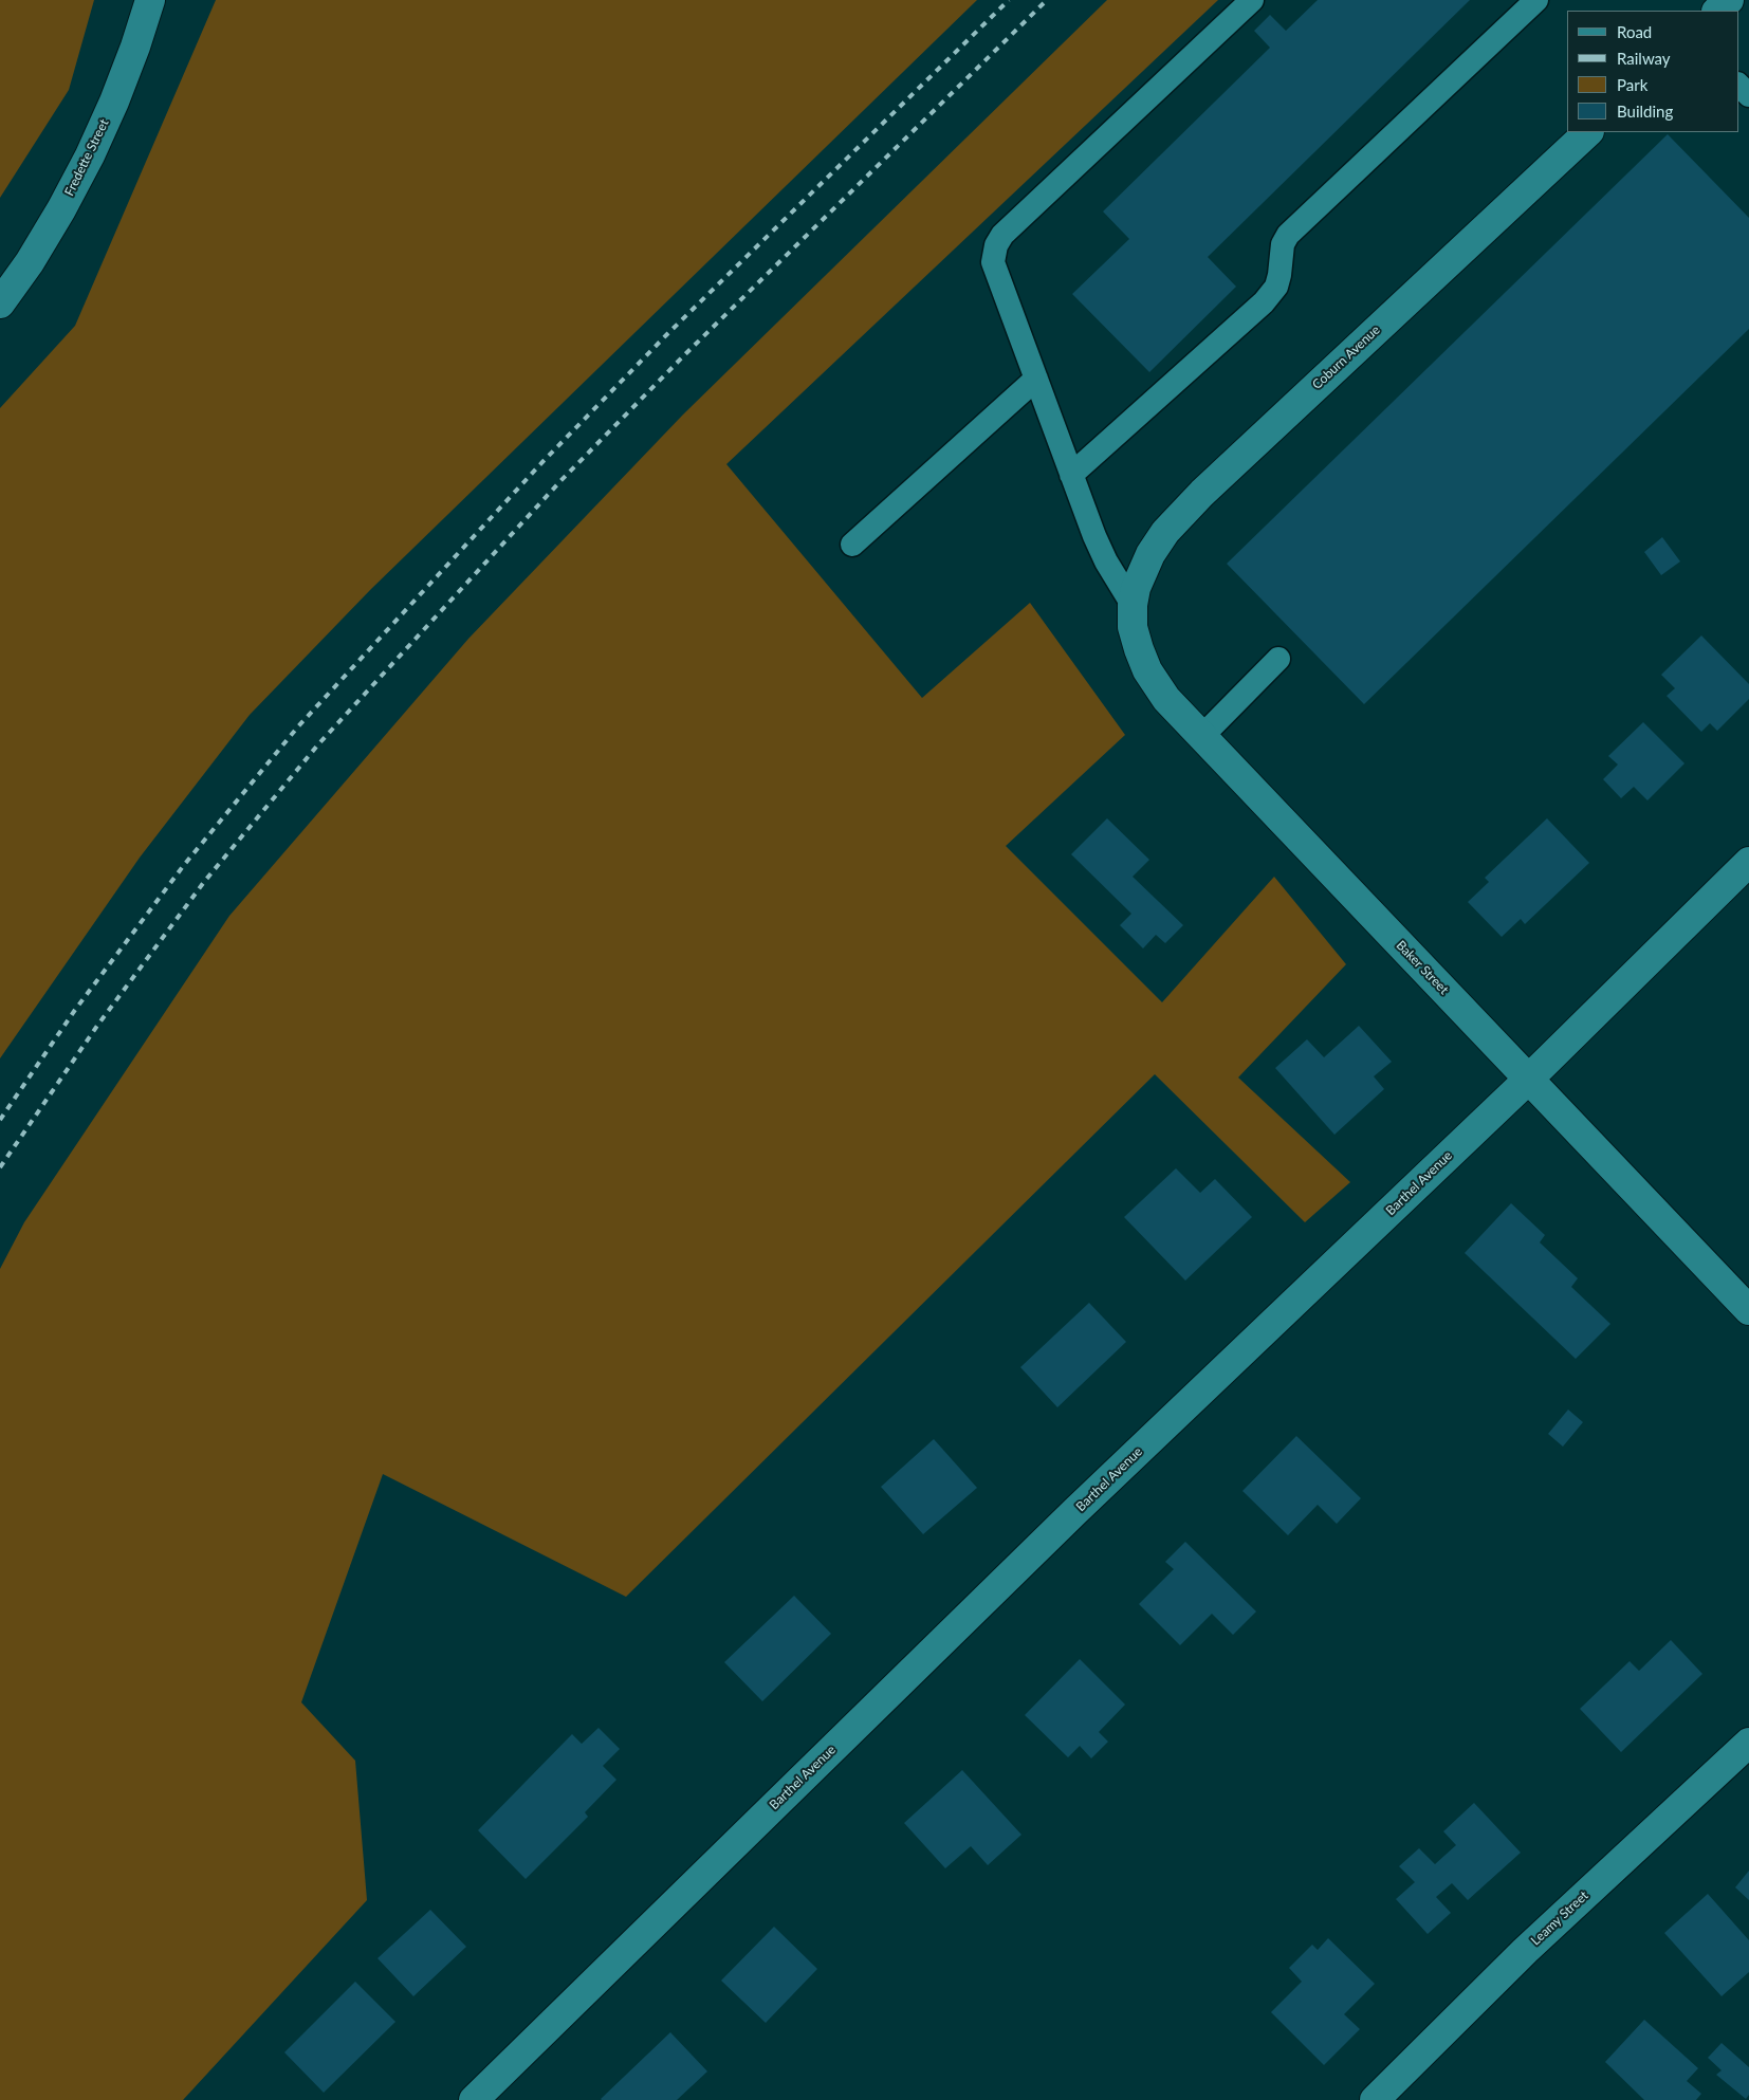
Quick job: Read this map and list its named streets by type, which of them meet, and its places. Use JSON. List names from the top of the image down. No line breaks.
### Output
{"streets":{"street":["Fredette Street","Coburn Avenue","Baker Street","Barthel Avenue","Leamy Street"]},"crossings":[["Coburn Avenue","Baker Street"],["Baker Street","Barthel Avenue"]],"legend":["Road","Railway","Park","Building"]}
